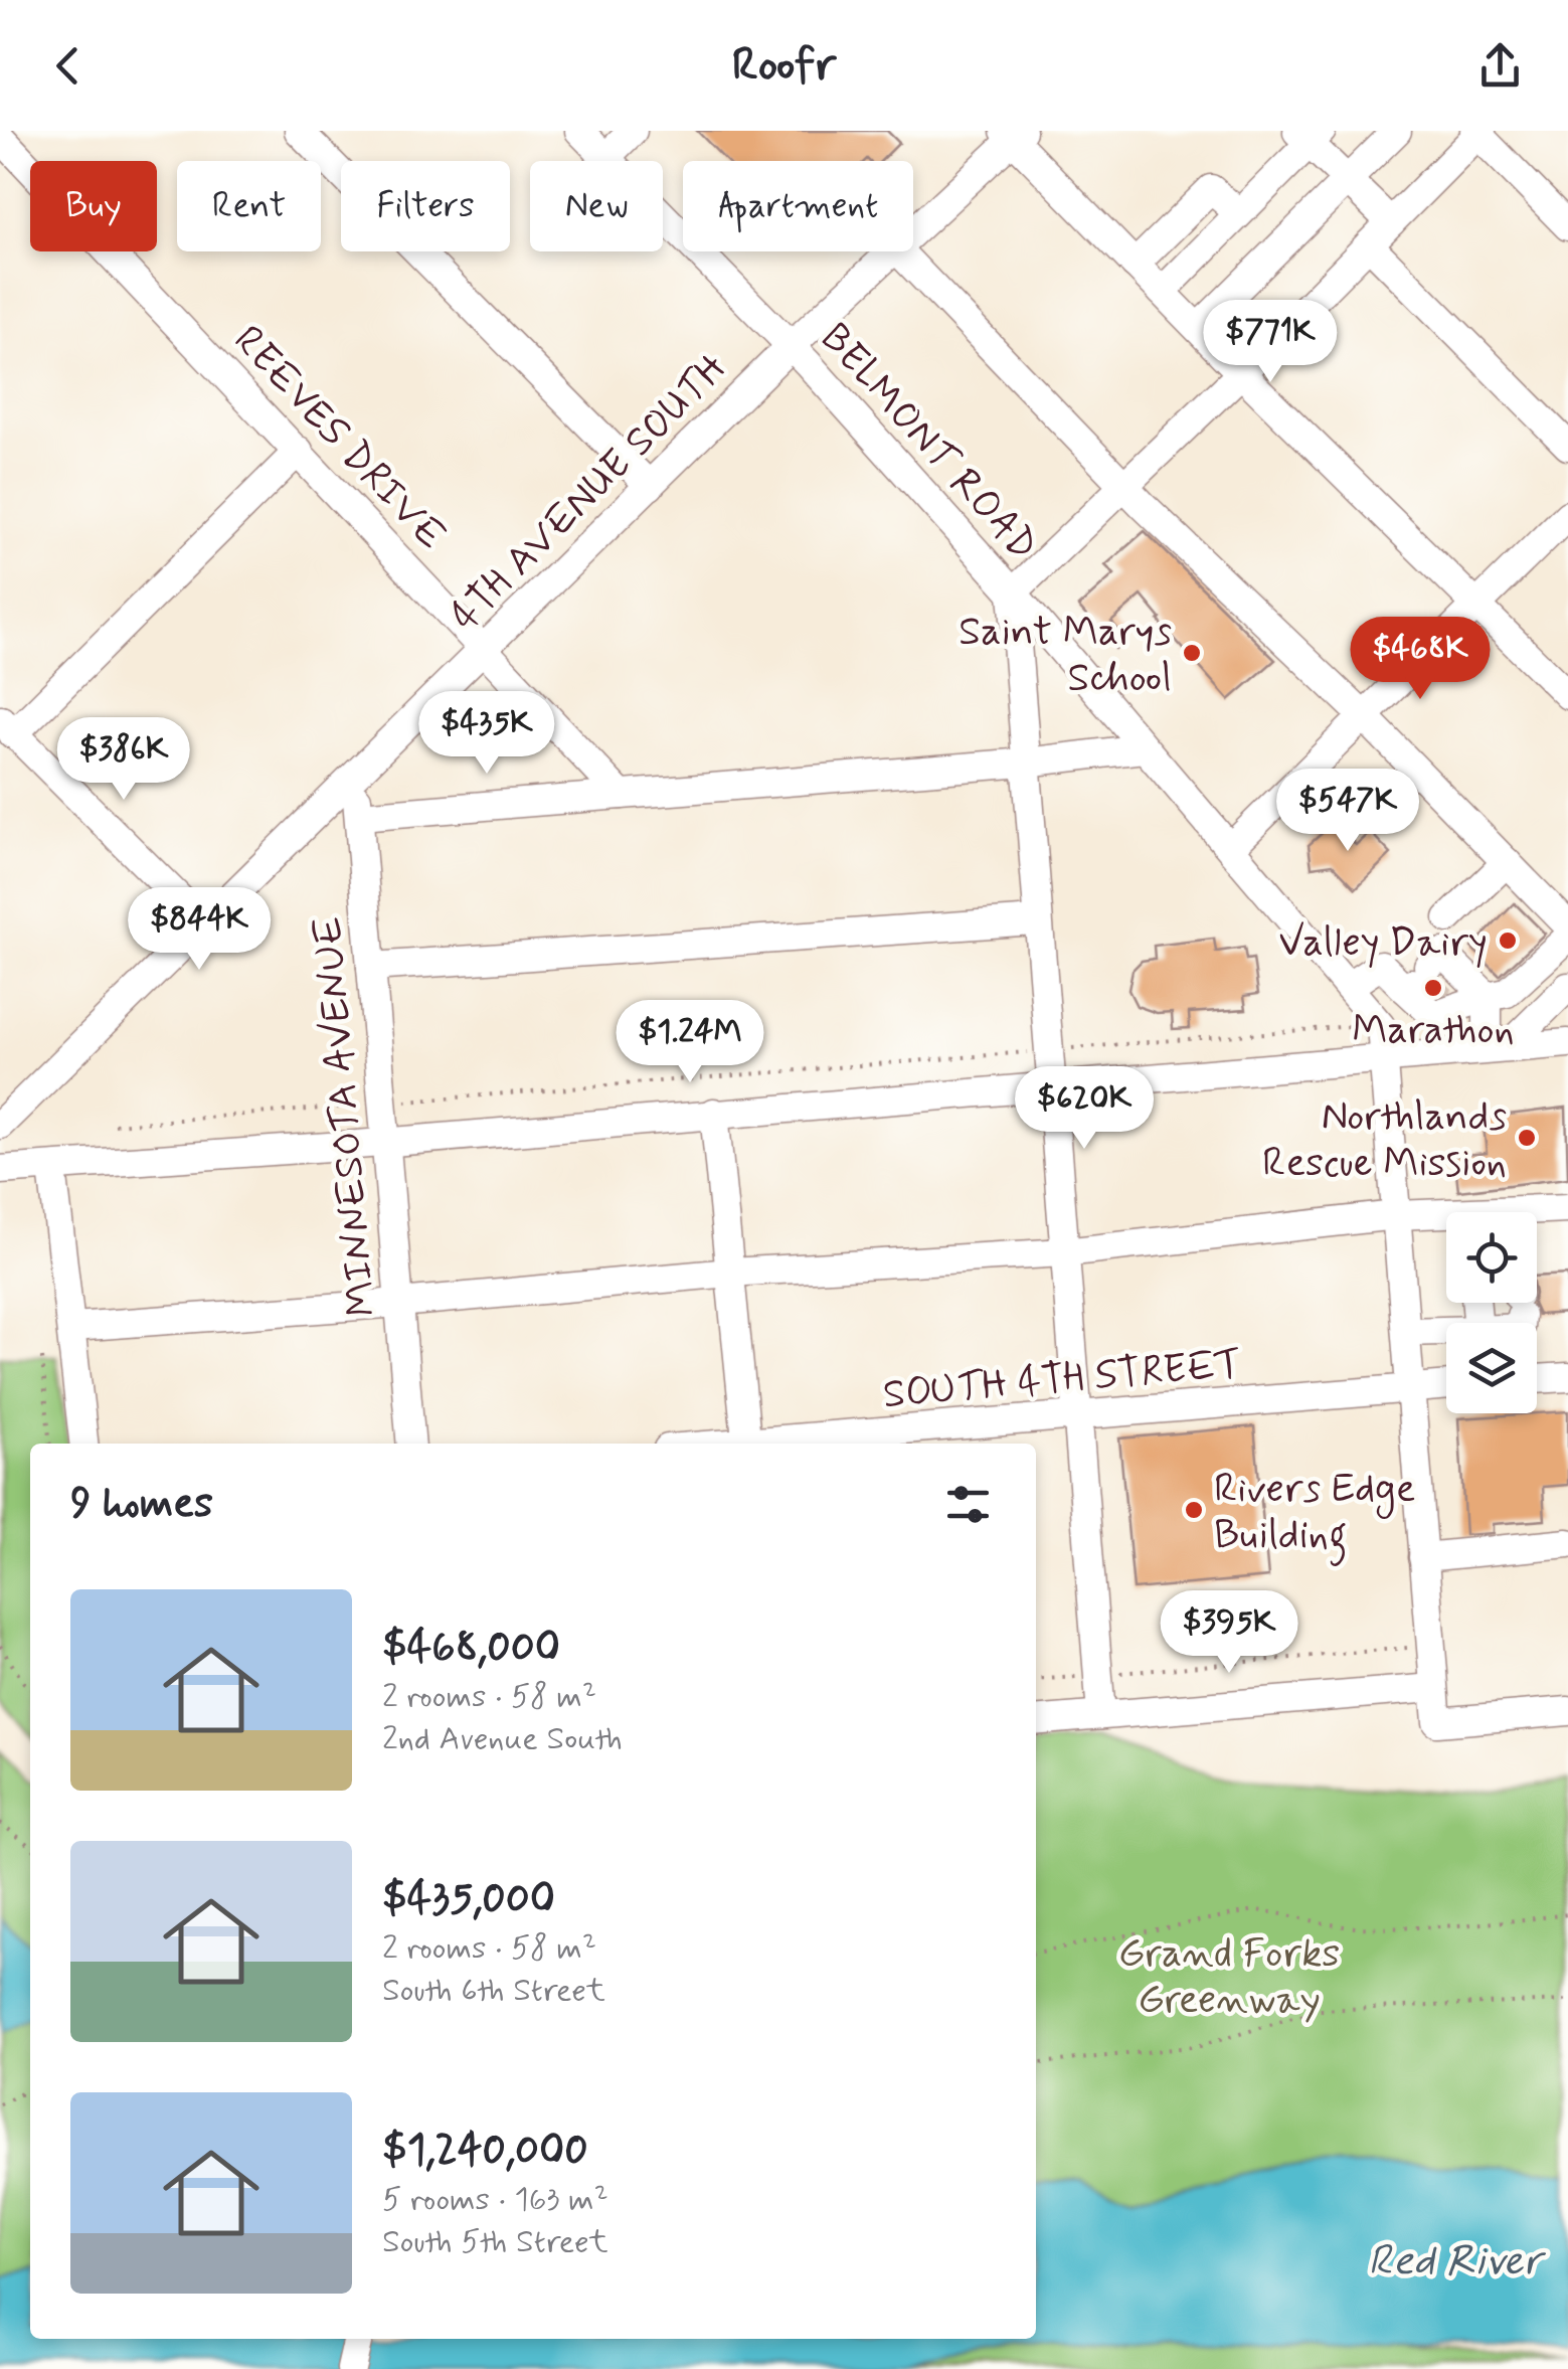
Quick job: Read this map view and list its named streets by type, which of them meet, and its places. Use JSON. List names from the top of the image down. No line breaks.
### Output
{"streets":{"street":["REEVES DRIVE","BELMONT ROAD","4TH AVENUE SOUTH","MINNESOTA AVENUE","SOUTH 4TH STREET"]},"crossings":[["REEVES DRIVE","4TH AVENUE SOUTH"],["BELMONT ROAD","4TH AVENUE SOUTH"],["4TH AVENUE SOUTH","MINNESOTA AVENUE"]],"water":["Red River"],"parks":["Grand Forks Greenway"],"places":["Saint Marys School","Valley Dairy","Marathon","Northlands Rescue Mission","Rivers Edge Building"],"page":{"header":"Roofr","chip":["Buy","Rent","Filters","New","Apartment"],"price":["$771K","$468K","$435K","$386K","$547K","$844K","$1.24M","$620K","$395K"],"heading":"9 homes","list":[{"name":"$468,000","note":"2 rooms · 58 m² · 2nd Avenue South"},{"name":"$435,000","note":"2 rooms · 58 m² · South 6th Street"},{"name":"$1,240,000","note":"5 rooms · 163 m² · South 5th Street"}]}}
